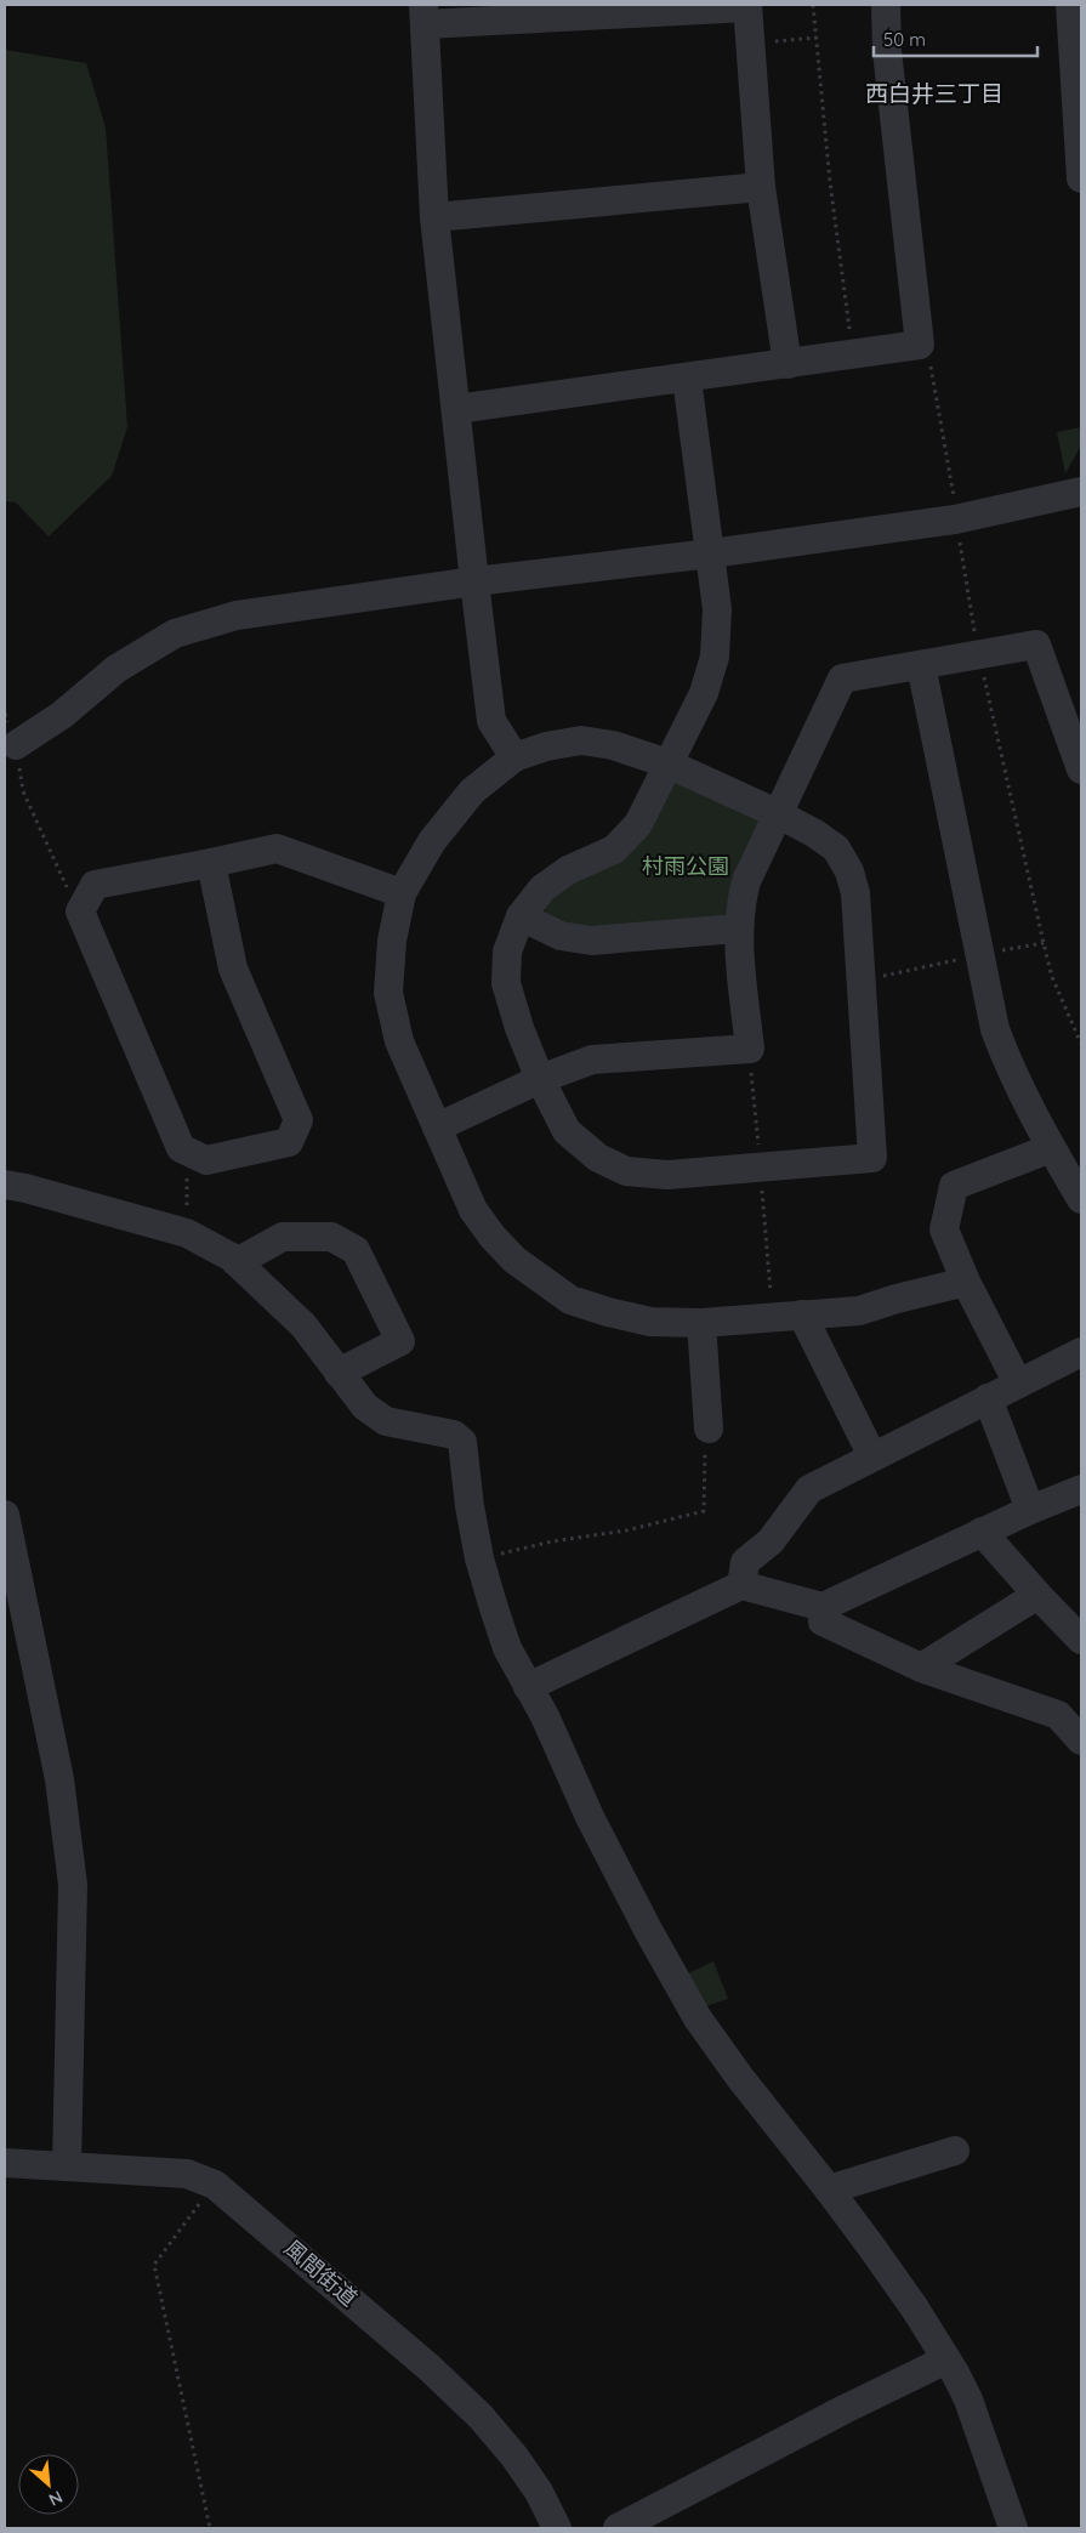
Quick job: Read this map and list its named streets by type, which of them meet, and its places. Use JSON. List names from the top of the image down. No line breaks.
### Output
{"streets":{"street":["風間街道"]},"districts":["西白井三丁目"],"parks":["村雨公園"],"scale_bar":"50 m","north":"bottom right"}
